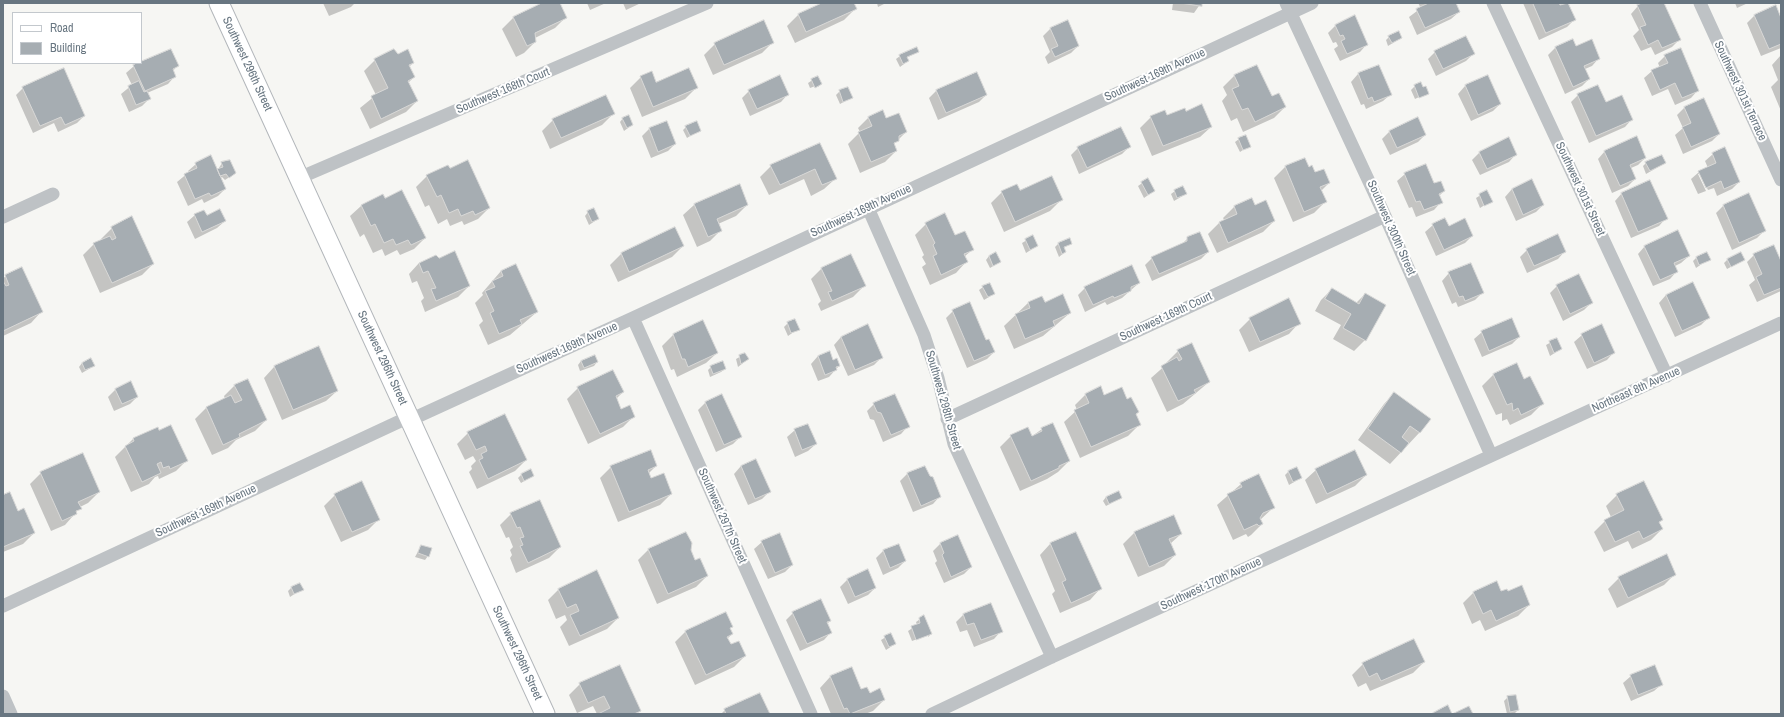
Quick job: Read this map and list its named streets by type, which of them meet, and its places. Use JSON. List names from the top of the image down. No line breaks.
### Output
{"streets":{"street":["Southwest 296th Street","Southwest 169th Avenue","Southwest 168th Court","Southwest 301st Terrace","Southwest 301st Street","Southwest 300th Street","Southwest 169th Court","Northeast 8th Avenue","Southwest 298th Street","Southwest 297th Street","Southwest 170th Avenue"]},"crossings":[["Southwest 296th Street","Southwest 169th Avenue"],["Southwest 296th Street","Southwest 168th Court"],["Southwest 169th Avenue","Southwest 300th Street"],["Southwest 169th Avenue","Southwest 298th Street"],["Southwest 169th Avenue","Southwest 297th Street"],["Southwest 301st Street","Northeast 8th Avenue"],["Southwest 300th Street","Southwest 169th Court"],["Southwest 300th Street","Northeast 8th Avenue"],["Southwest 300th Street","Southwest 170th Avenue"],["Southwest 169th Court","Southwest 298th Street"],["Northeast 8th Avenue","Southwest 170th Avenue"],["Southwest 298th Street","Southwest 170th Avenue"]],"legend":["Road","Building"]}
